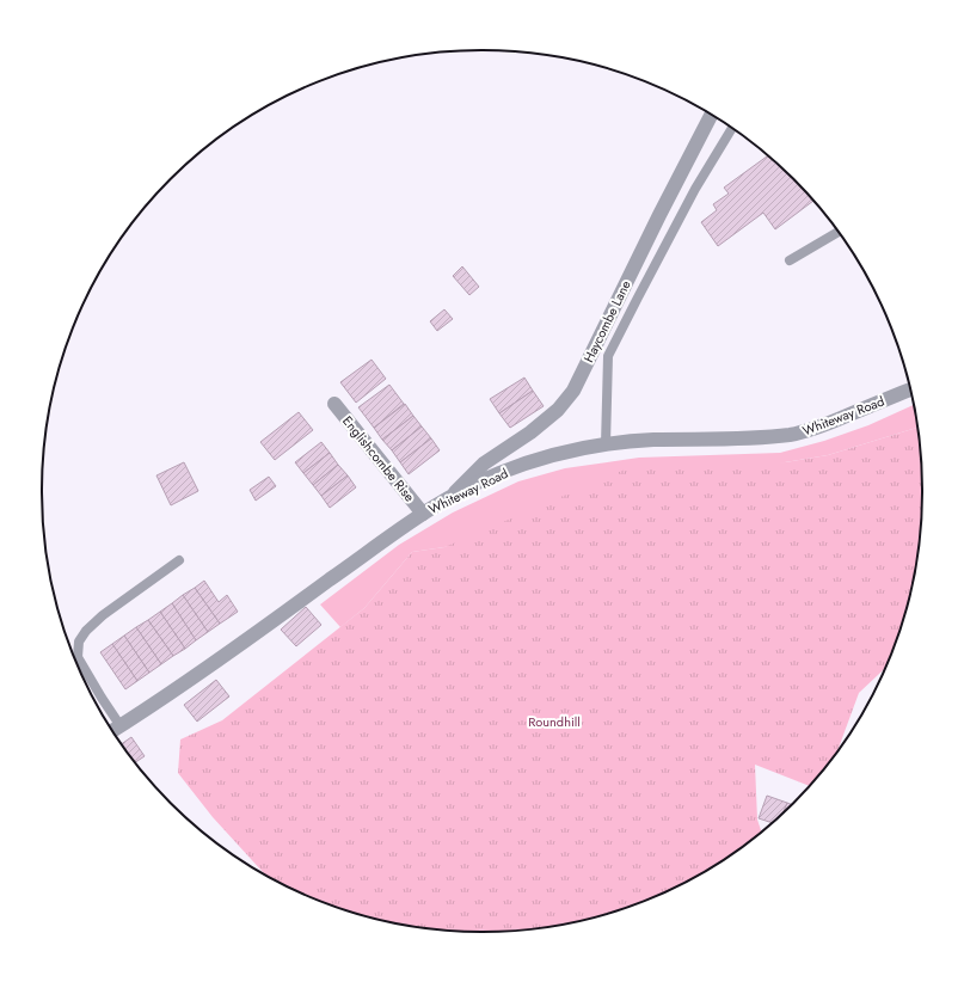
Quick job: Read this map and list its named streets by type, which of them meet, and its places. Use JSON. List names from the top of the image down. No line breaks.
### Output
{"streets":{"street":["Haycombe Lane","Whiteway Road","Englishcombe Rise"]},"crossings":[["Haycombe Lane","Whiteway Road"],["Whiteway Road","Englishcombe Rise"]],"parks":["Roundhill"]}
